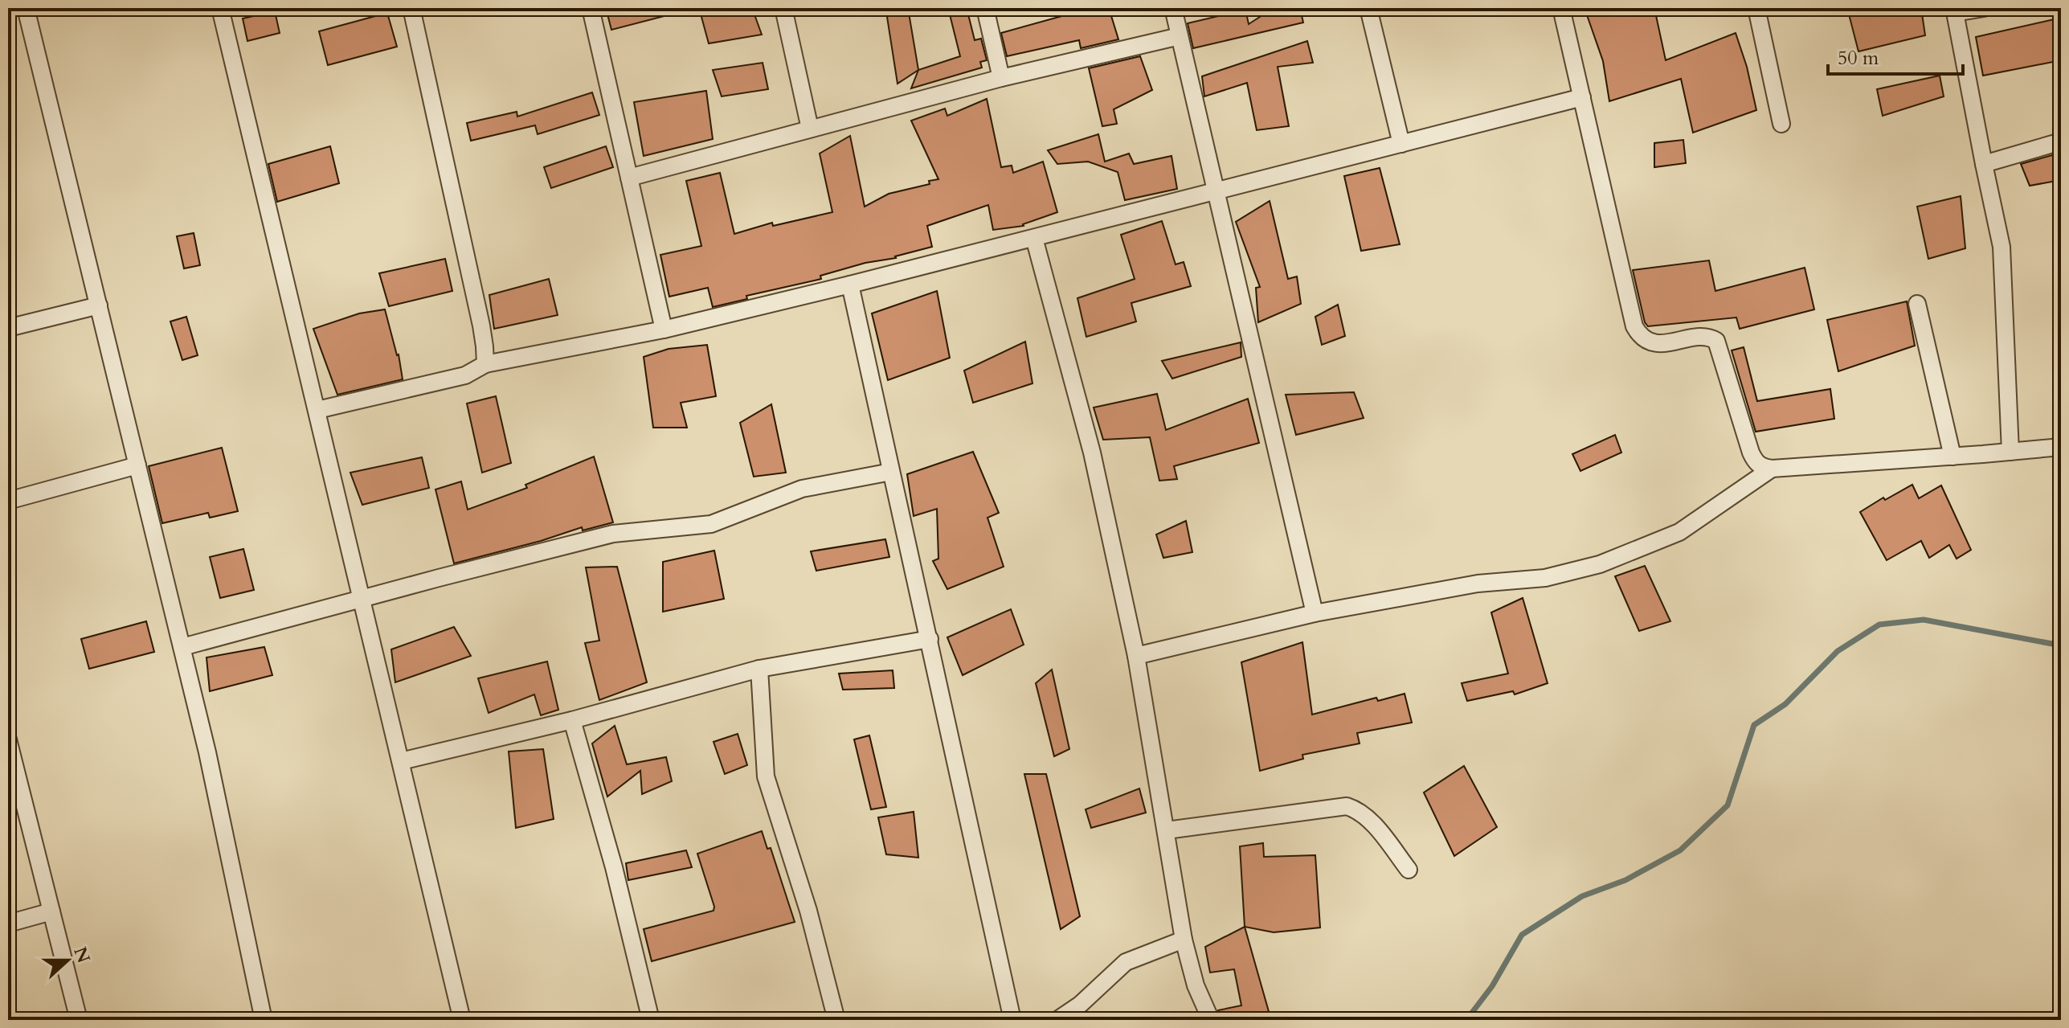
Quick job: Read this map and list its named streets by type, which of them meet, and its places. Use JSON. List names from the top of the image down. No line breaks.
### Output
{"scale_bar":"50 m","north":"right"}
